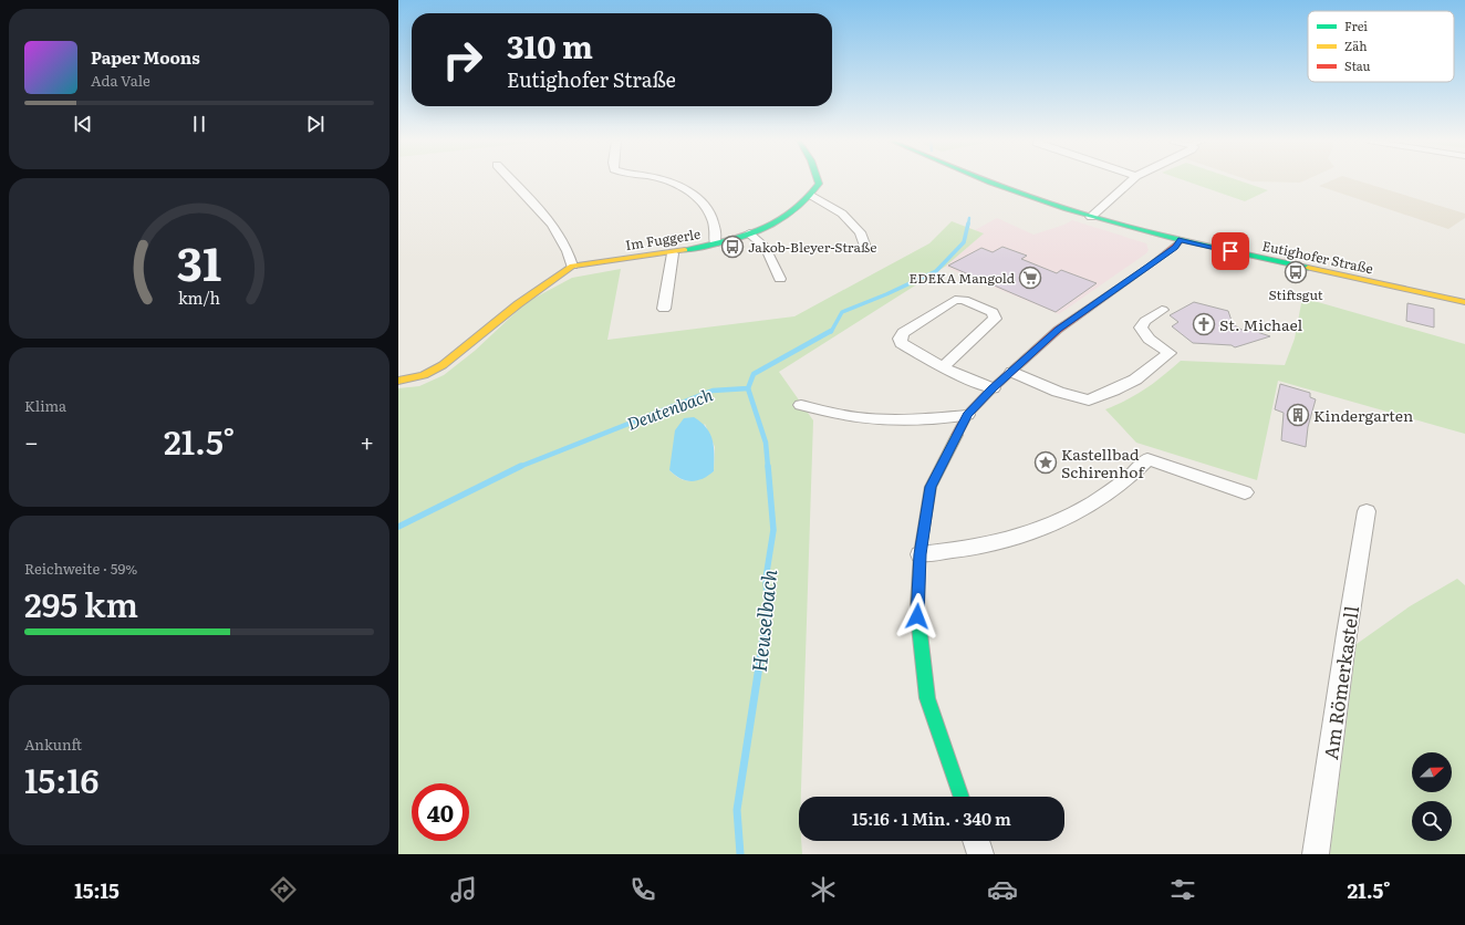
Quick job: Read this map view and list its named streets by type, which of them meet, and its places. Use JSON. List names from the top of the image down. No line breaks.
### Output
{"streets":{"street":["Im Fuggerle","Eutighofer Straße","Am Römerkastell"]},"water":["Deutenbach","Heuselbach"],"places":{"bus stop":["Jakob-Bleyer-Straße","Stiftsgut"],"supermarket":["EDEKA Mangold"],"church":["St. Michael"],"building":["Kindergarten"],"place":["Kastellbad Schirenhof"]},"legend":["Frei","Zäh","Stau"],"north":"right","page":{"turn":["310 m","Eutighofer Straße"],"song":["Paper Moons","Ada Vale"],"tile":["Klima",["Reichweite · 59%","295 km"],["Ankunft","15:16"]],"heat":["−","21.5°","+"],"limit":"40","trip":"15:16 · 1 Min. · 340 m","tabs":["15:15","21.5°"],"gauge":["31","km/h"]}}
